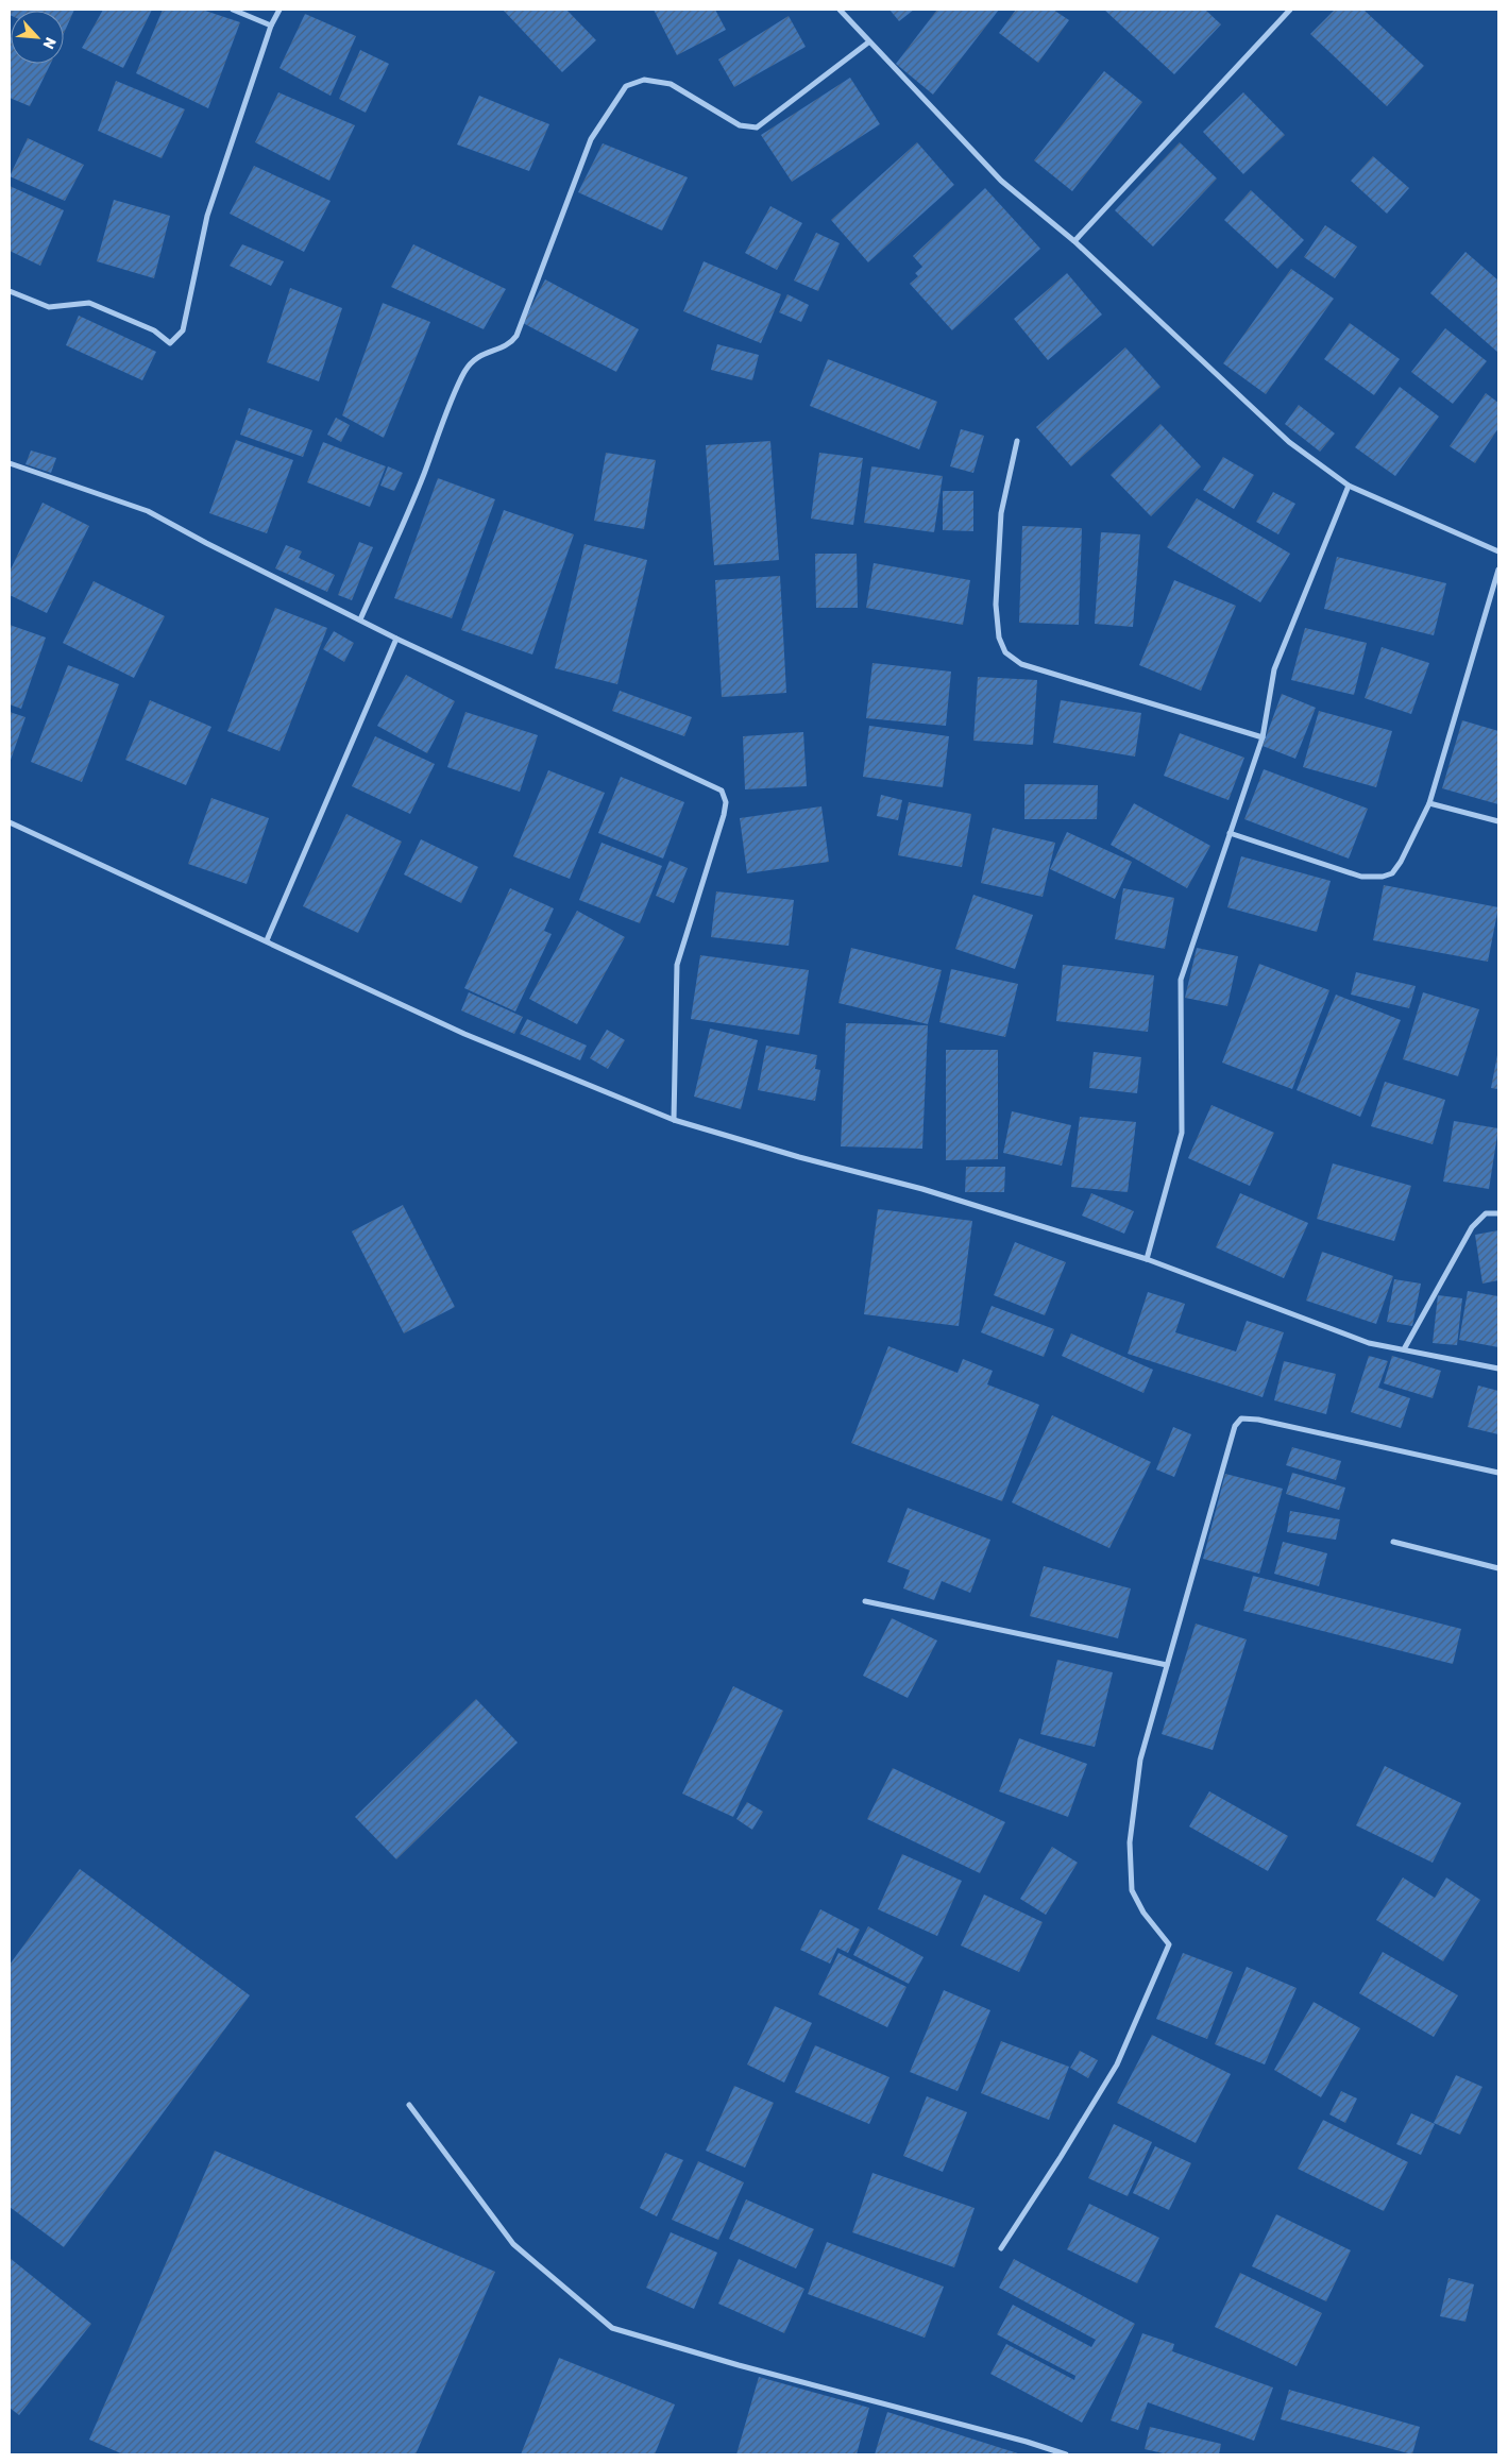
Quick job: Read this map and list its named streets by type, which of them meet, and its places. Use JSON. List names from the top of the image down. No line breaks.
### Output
{"north":"bottom right"}
